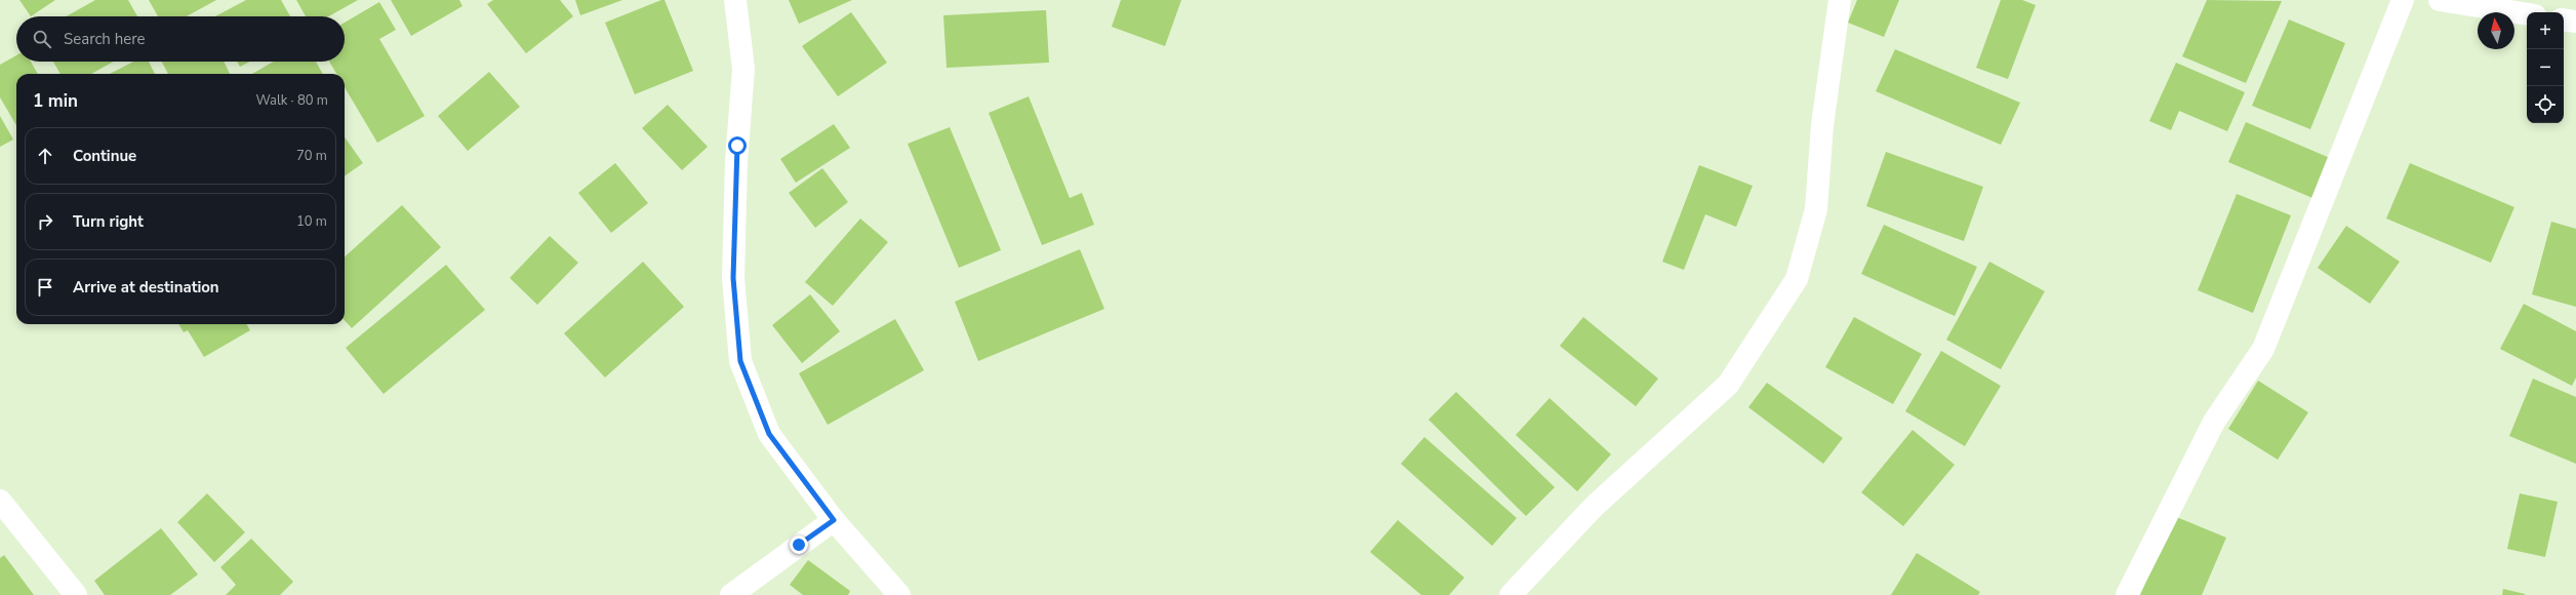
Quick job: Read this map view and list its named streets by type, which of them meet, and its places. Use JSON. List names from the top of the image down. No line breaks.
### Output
{"north":"top","page":{"map_buttons":["+","−"],"search":"Search here","heading":["1 min","Walk · 80 m"],"list":[["Continue","70 m"],["Turn right","10 m"],"Arrive at destination"]}}
